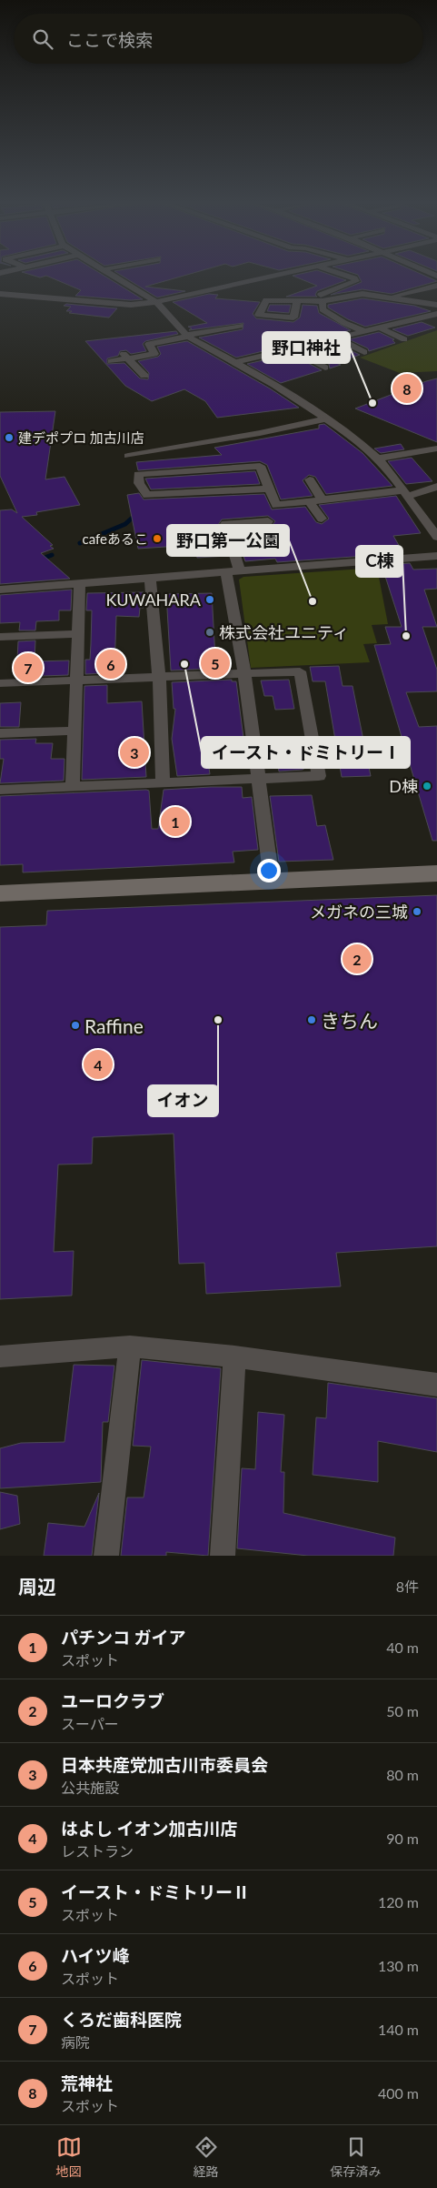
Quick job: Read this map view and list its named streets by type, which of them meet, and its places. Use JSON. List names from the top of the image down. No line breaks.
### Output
{"places":["野口神社","建デポプロ 加古川店","cafeあるこ","KUWAHARA","野口第一公園","株式会社ユニティ","C棟","イースト・ドミトリーⅠ","D棟","メガネの三城","イオン","きちん","Raffine"],"page":{"search":"ここで検索","pins":["8","5","6","7","3","1","2","4"],"heading":["周辺","8件"],"list":[{"mark":"1","name":"パチンコ ガイア","note":"スポット","value":"40 m"},{"mark":"2","name":"ユーロクラブ","note":"スーパー","value":"50 m"},{"mark":"3","name":"日本共産党加古川市委員会","note":"公共施設","value":"80 m"},{"mark":"4","name":"はよし イオン加古川店","note":"レストラン","value":"90 m"},{"mark":"5","name":"イースト・ドミトリーⅡ","note":"スポット","value":"120 m"},{"mark":"6","name":"ハイツ峰","note":"スポット","value":"130 m"},{"mark":"7","name":"くろだ歯科医院","note":"病院","value":"140 m"},{"mark":"8","name":"荒神社","note":"スポット","value":"400 m"}],"nav":["地図","経路","保存済み"]}}
